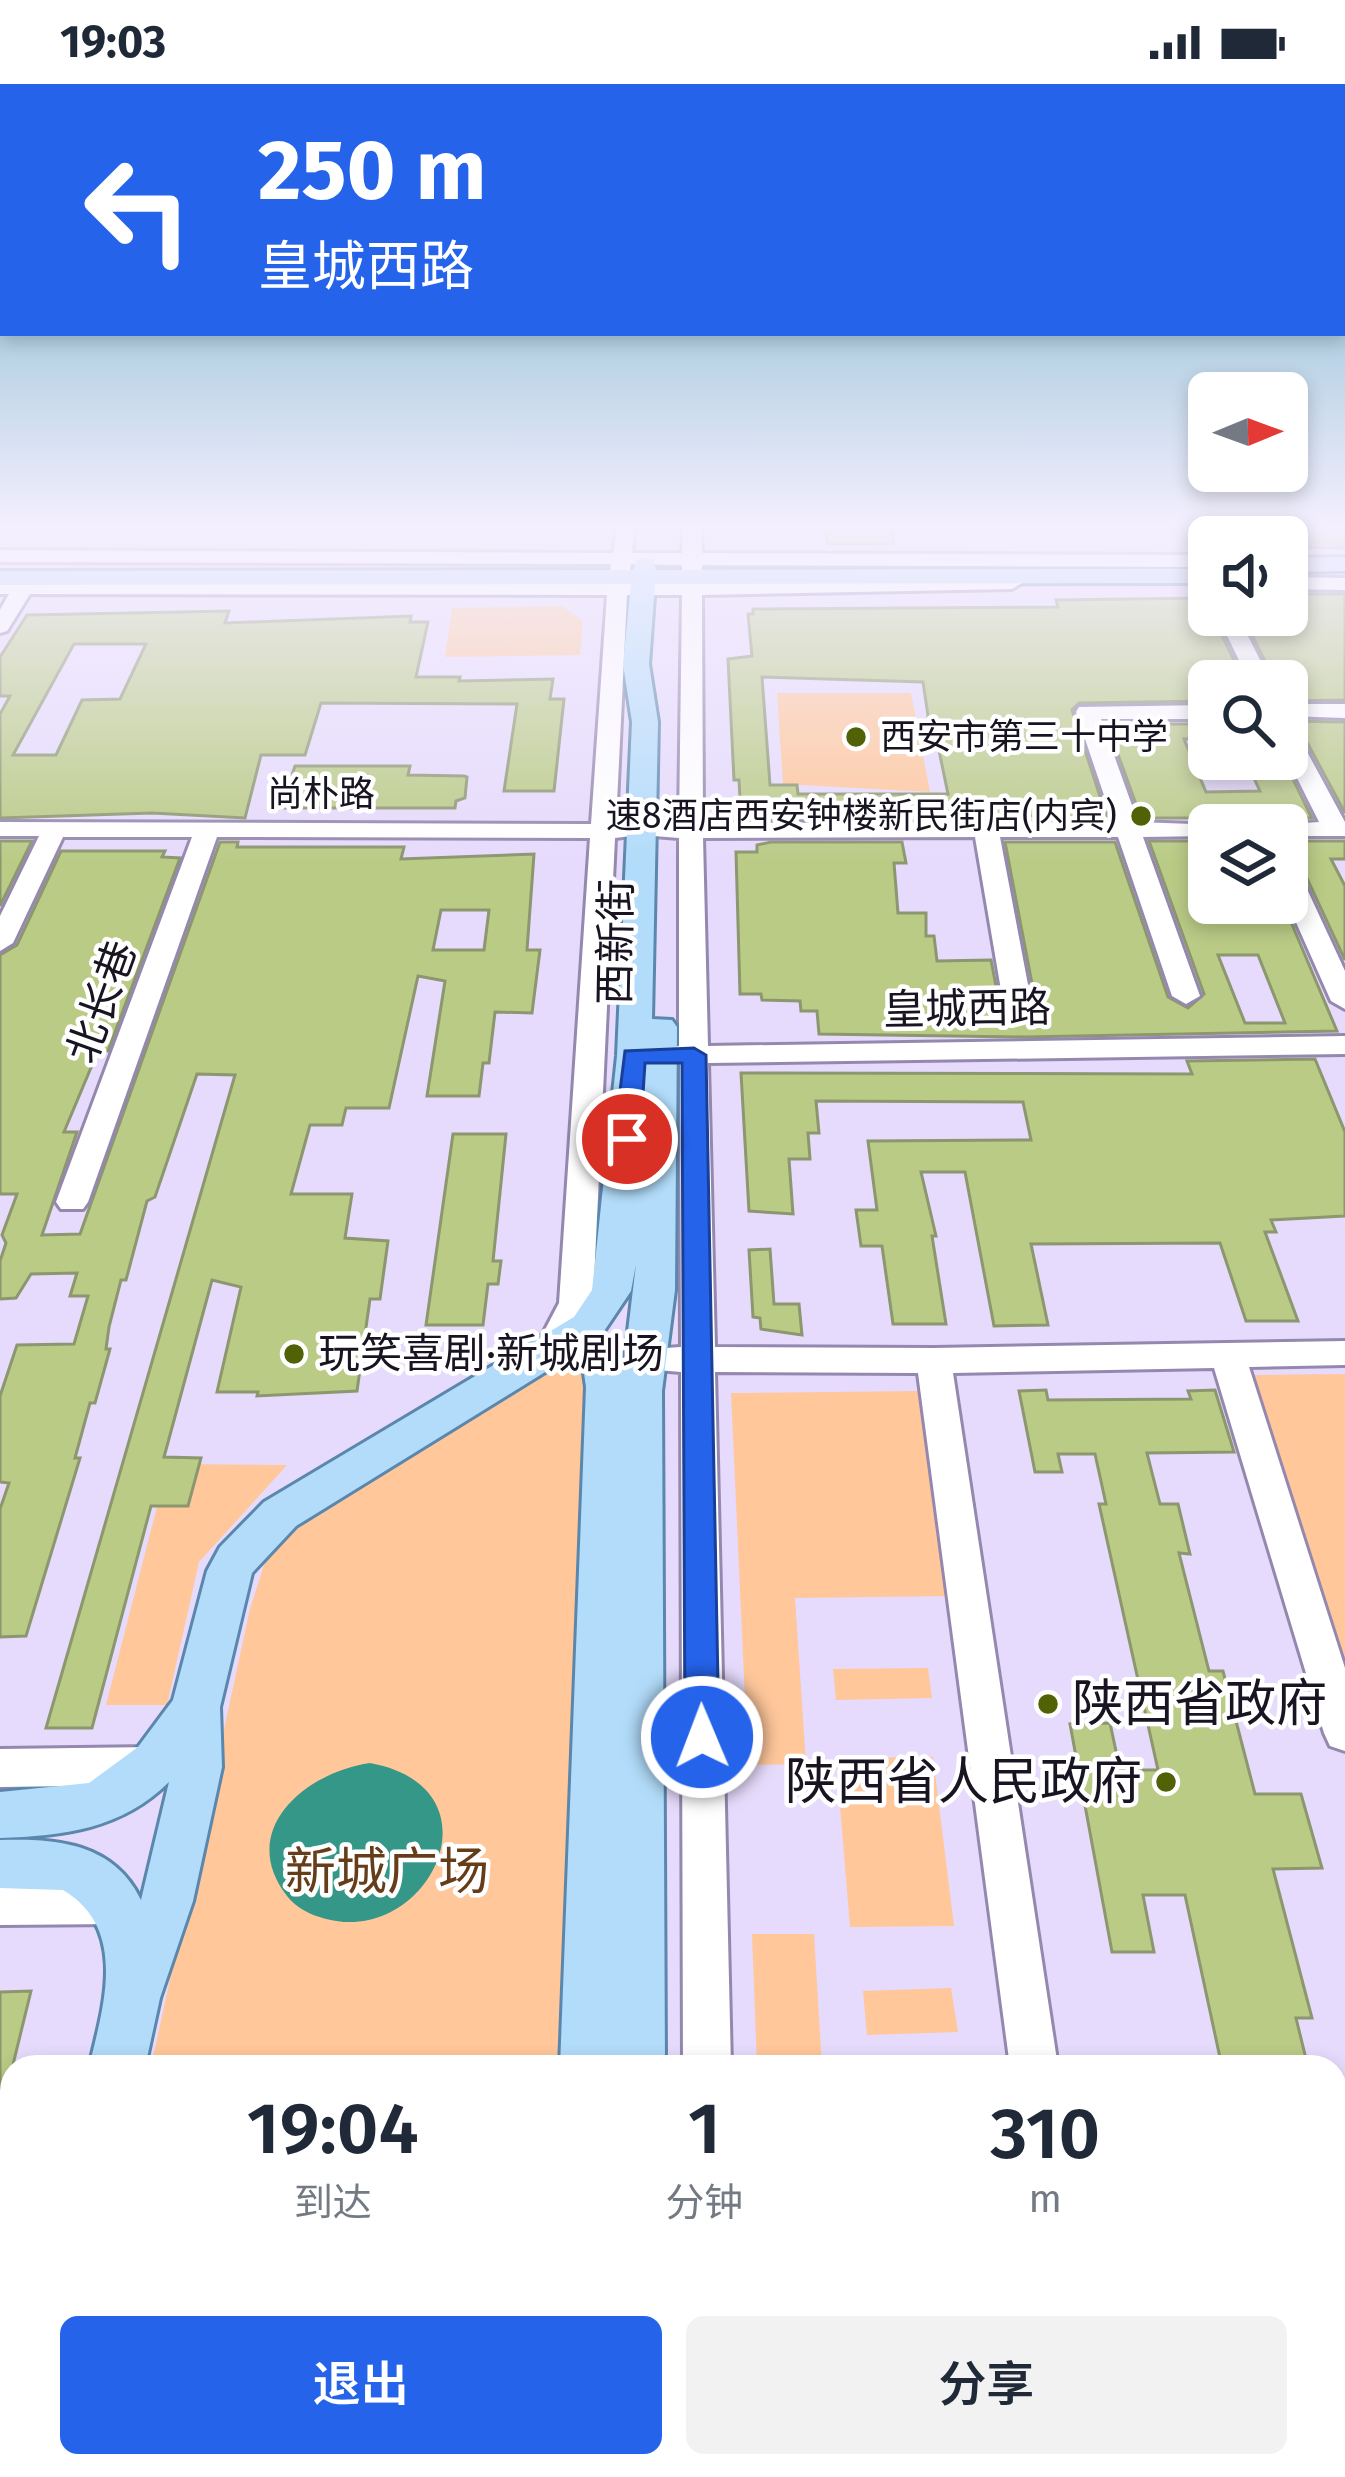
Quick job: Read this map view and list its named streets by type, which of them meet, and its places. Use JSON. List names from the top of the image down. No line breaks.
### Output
{"streets":{"main road":["西新街"],"street":["尚朴路","北长巷","皇城西路"]},"crossings":[["尚朴路","西新街"],["尚朴路","北长巷"],["西新街","皇城西路"]],"parks":["新城广场"],"places":["西安市第三十中学","速8酒店西安钟楼新民街店(内宾)","玩笑喜剧·新城剧场","陕西省政府","陕西省人民政府"],"north":"right","page":{"status":"19:03","turn":["250 m","皇城西路"],"eta":["19:04","到达","1","分钟","310","m"],"buttons":["退出","分享"]}}
